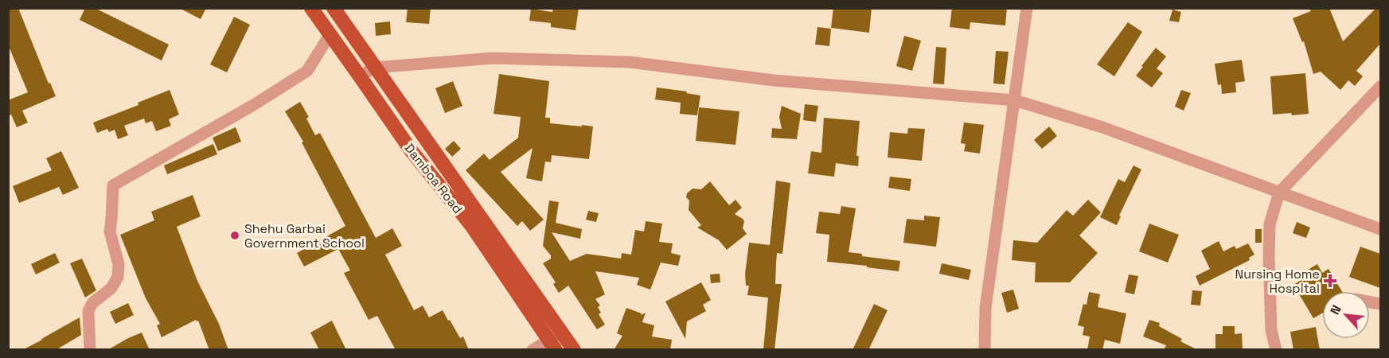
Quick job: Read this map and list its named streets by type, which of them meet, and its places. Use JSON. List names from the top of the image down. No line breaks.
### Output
{"streets":{"main road":["Damboa Road"]},"places":{"other":["Shehu Garbai Government School"],"health":["Nursing Home Hospital"]},"north":"top left"}
